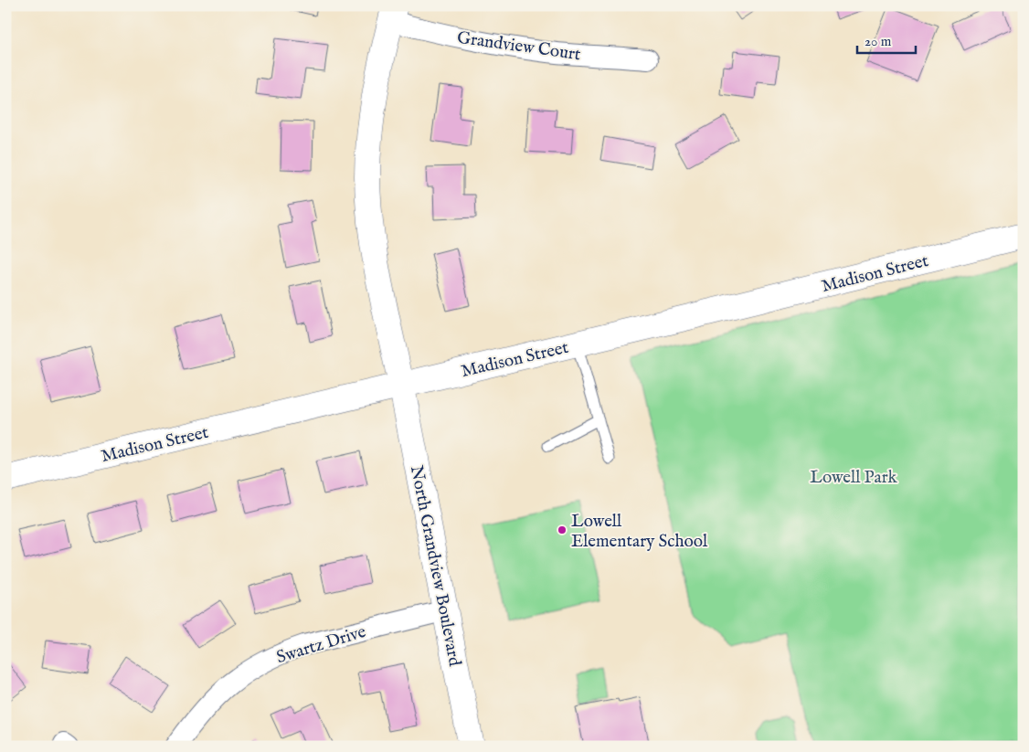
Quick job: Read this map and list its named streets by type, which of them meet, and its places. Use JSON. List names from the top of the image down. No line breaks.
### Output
{"streets":{"street":["Grandview Court","Madison Street","North Grandview Boulevard","Swartz Drive"]},"crossings":[["Grandview Court","North Grandview Boulevard"],["Madison Street","North Grandview Boulevard"],["North Grandview Boulevard","Swartz Drive"]],"parks":["Lowell Park"],"places":["Lowell Elementary School"],"scale_bar":"20 m"}
